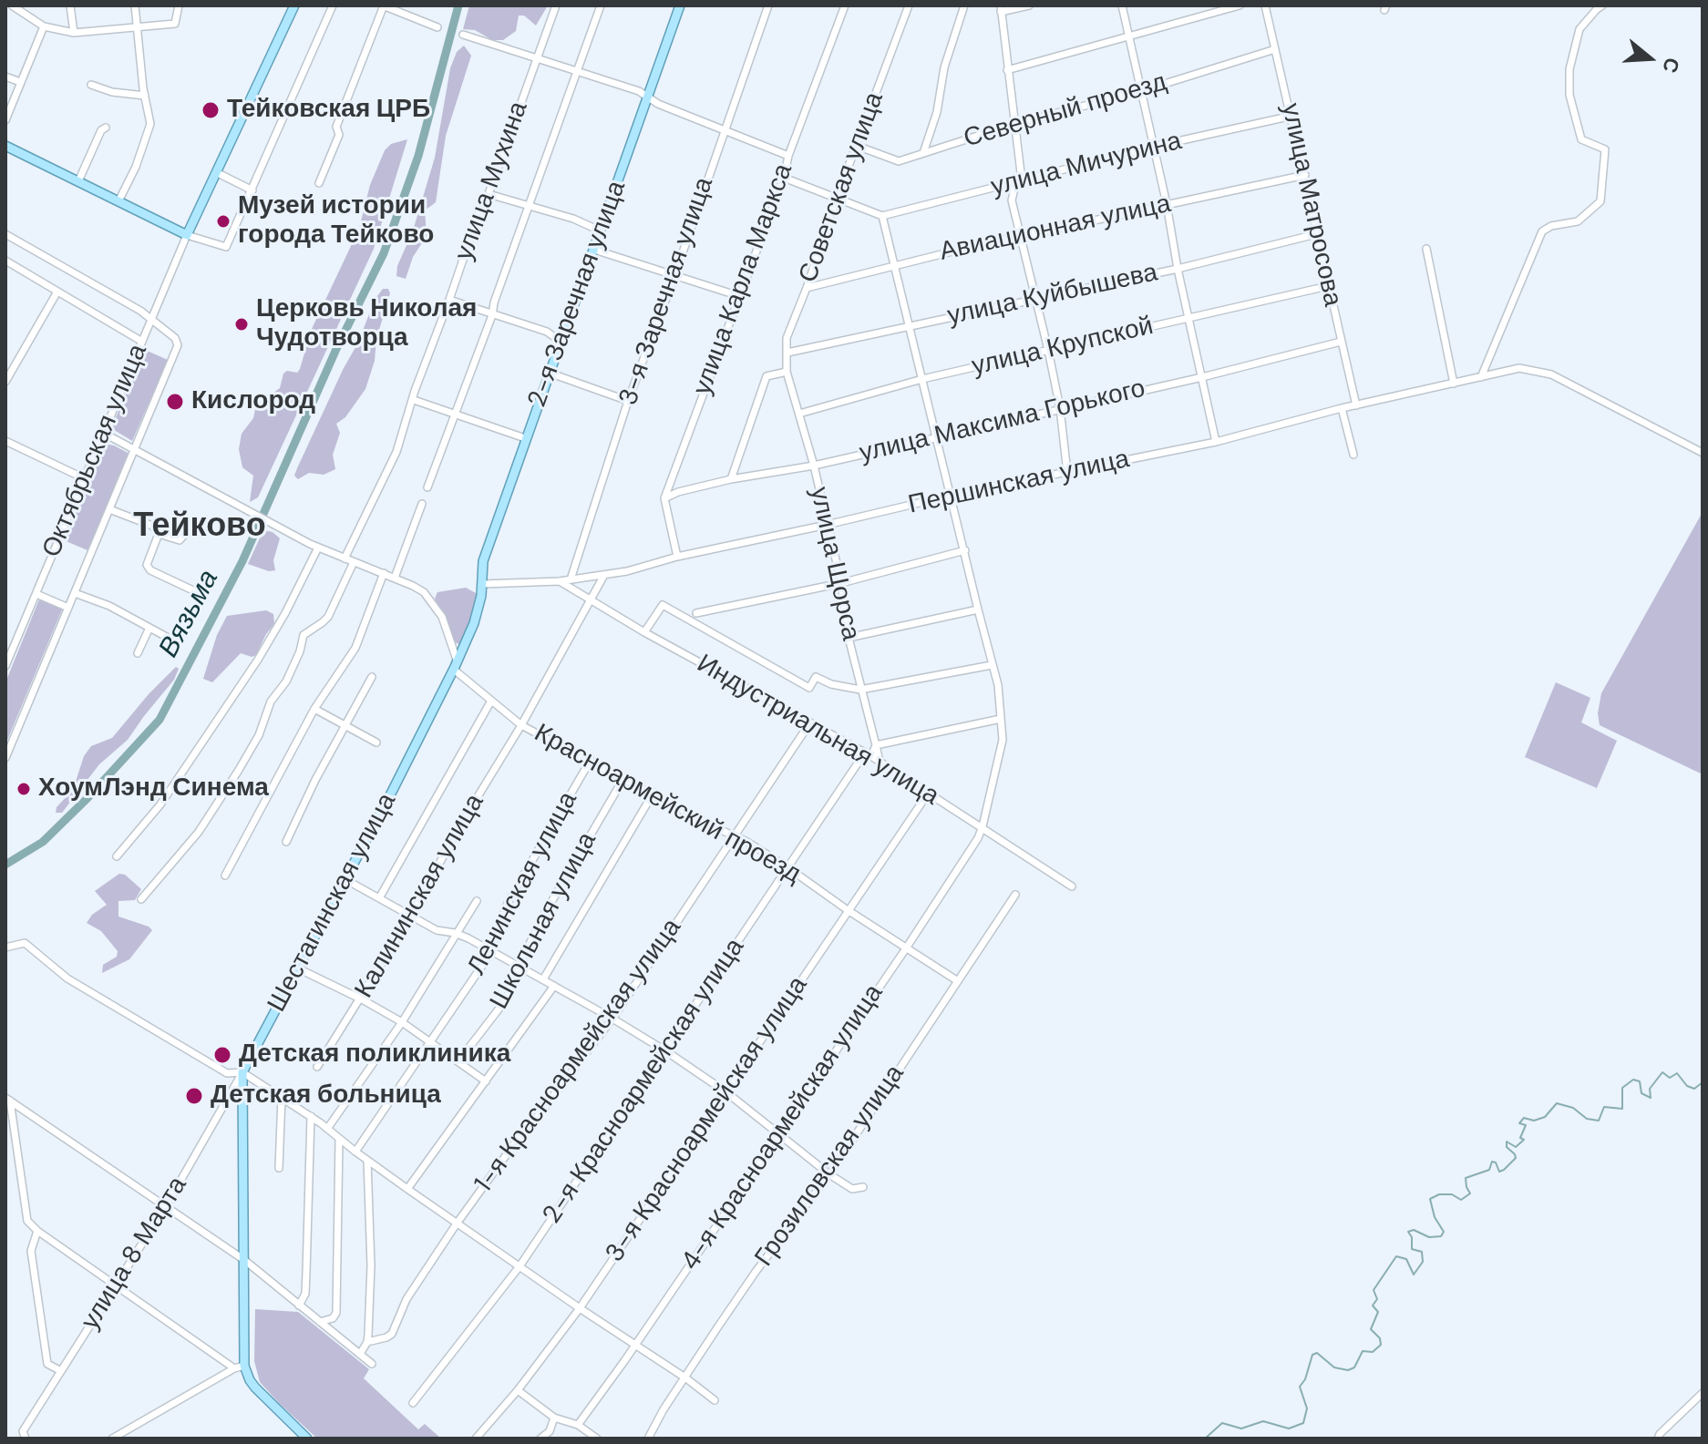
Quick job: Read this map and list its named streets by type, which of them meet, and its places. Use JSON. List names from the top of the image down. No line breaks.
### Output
{"streets":{"main road":["2-я Заречная улица","Шестагинская улица"],"street":["Северный проезд","улица Мичурина","улица Мухина","Советская улица","улица Матросова","Авиационная улица","улица Карла Маркса","3-я Заречная улица","улица Куйбышева","улица Крупской","улица Максима Горького","Октябрьская улица","Першинская улица","улица Щорса","Индустриальная улица","Красноармейский проезд","Ленинская улица","Калининская улица","Школьная улица","1-я Красноармейская улица","2-я Красноармейская улица","3-я Красноармейская улица","4-я Красноармейская улица","Грозиловская улица","улица 8 Марта"]},"crossings":[["Северный проезд","Советская улица"],["Северный проезд","улица Матросова"],["улица Мичурина","улица Матросова"],["улица Мичурина","4-я Красноармейская улица"],["Советская улица","Авиационная улица"],["Советская улица","улица Куйбышева"],["Советская улица","улица Щорса"],["улица Матросова","Авиационная улица"],["улица Матросова","улица Куйбышева"],["улица Матросова","улица Крупской"],["улица Матросова","улица Максима Горького"],["улица Матросова","Першинская улица"],["Авиационная улица","4-я Красноармейская улица"],["улица Карла Маркса","улица Максима Горького"],["3-я Заречная улица","Першинская улица"],["2-я Заречная улица","Першинская улица"],["2-я Заречная улица","Шестагинская улица"],["улица Куйбышева","4-я Красноармейская улица"],["улица Крупской","улица Щорса"],["улица Крупской","4-я Красноармейская улица"],["улица Максима Горького","улица Щорса"],["улица Максима Горького","4-я Красноармейская улица"],["Першинская улица","улица Щорса"],["Першинская улица","Индустриальная улица"],["Першинская улица","Калининская улица"],["Першинская улица","Шестагинская улица"],["Першинская улица","4-я Красноармейская улица"],["улица Щорса","Индустриальная улица"],["Индустриальная улица","Калининская улица"],["Индустриальная улица","1-я Красноармейская улица"],["Индустриальная улица","2-я Красноармейская улица"],["Индустриальная улица","3-я Красноармейская улица"],["Индустриальная улица","4-я Красноармейская улица"],["Красноармейский проезд","Ленинская улица"],["Красноармейский проезд","Калининская улица"],["Красноармейский проезд","Шестагинская улица"],["Красноармейский проезд","Школьная улица"],["Красноармейский проезд","1-я Красноармейская улица"],["Красноармейский проезд","2-я Красноармейская улица"],["Красноармейский проезд","3-я Красноармейская улица"],["Красноармейский проезд","4-я Красноармейская улица"],["Красноармейский проезд","Грозиловская улица"],["Шестагинская улица","улица 8 Марта"]],"districts":["Тейково"],"water":["Вязьма"],"places":["Тейковская ЦРБ","Музей истории города Тейково","Церковь Николая Чудотворца","Кислород","ХоумЛэнд Синема","Детская поликлиника","Детская больница"],"north":"right"}
